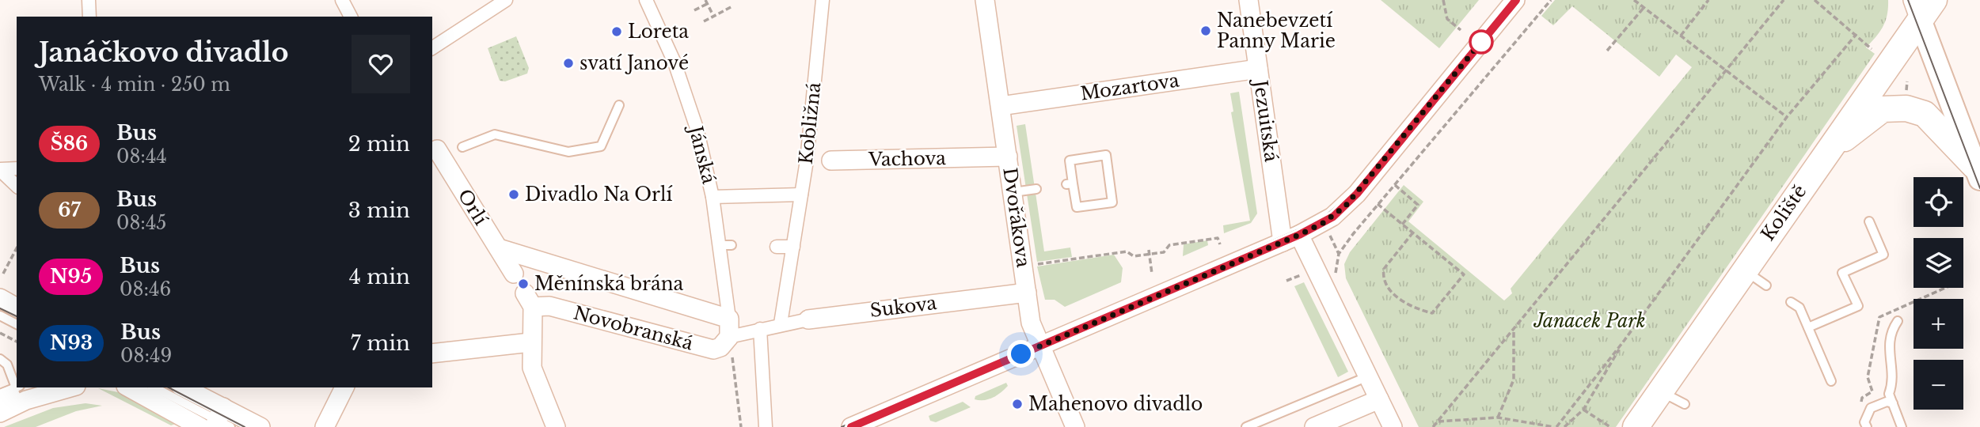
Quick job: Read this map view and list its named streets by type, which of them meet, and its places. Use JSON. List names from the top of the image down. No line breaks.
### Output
{"streets":{"main road":["Koliště"],"street":["Mozartova","Jezuitská","Kobližná","Jánská","Vachova","Orlí","Dvořákova","Sukova","Novobranská"]},"crossings":[["Mozartova","Jezuitská"],["Mozartova","Dvořákova"],["Kobližná","Vachova"],["Kobližná","Sukova"],["Jánská","Novobranská"],["Vachova","Dvořákova"],["Dvořákova","Sukova"]],"parks":["Janacek Park"],"places":["Nanebevzetí Panny Marie","Loreta","svatí Janové","Divadlo Na Orlí","Měnínská brána","Mahenovo divadlo"],"lines":["bus line Š86"],"page":{"heading":["Janáčkovo divadlo","Walk · 4 min · 250 m"],"list":[{"mark":"Š86","name":"Bus","note":"08:44","value":"2 min"},{"mark":"67","name":"Bus","note":"08:45","value":"3 min"},{"mark":"N95","name":"Bus","note":"08:46","value":"4 min"},{"mark":"N93","name":"Bus","note":"08:49","value":"7 min"}],"map_buttons":["+","−"]}}
